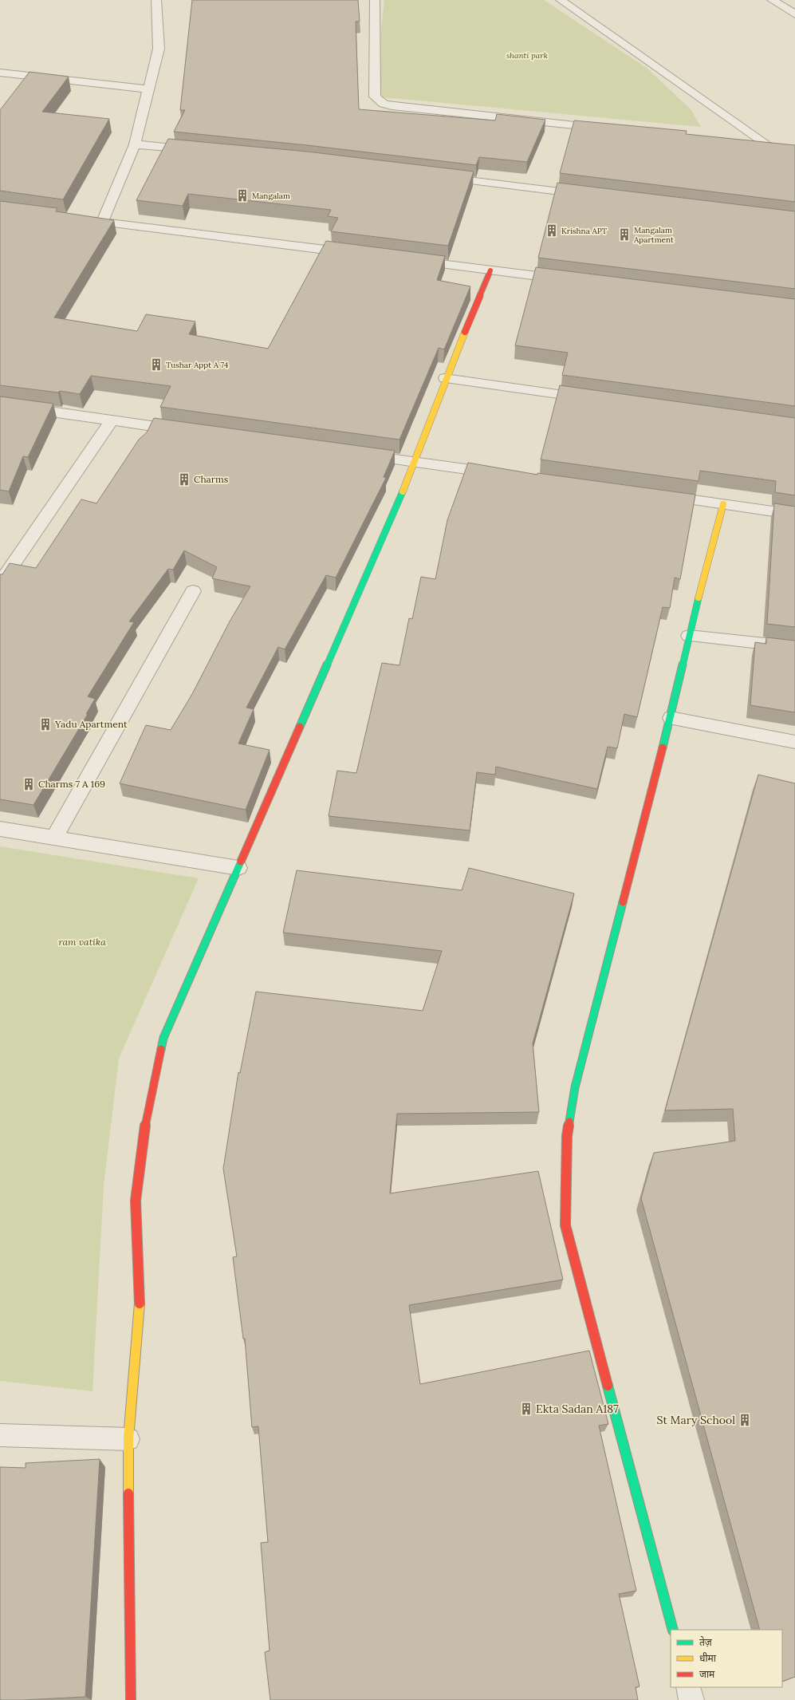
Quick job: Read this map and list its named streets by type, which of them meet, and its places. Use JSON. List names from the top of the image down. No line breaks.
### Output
{"parks":["shanti park","ram vatika"],"places":{"building":["Mangalam","Krishna APT","Mangalam Apartment","Tushar Appt A 74","Charms","Yadu Apartment","Charms 7 A 169","Ekta Sadan A187","St Mary School"]},"legend":["तेज़","धीमा","जाम"]}
